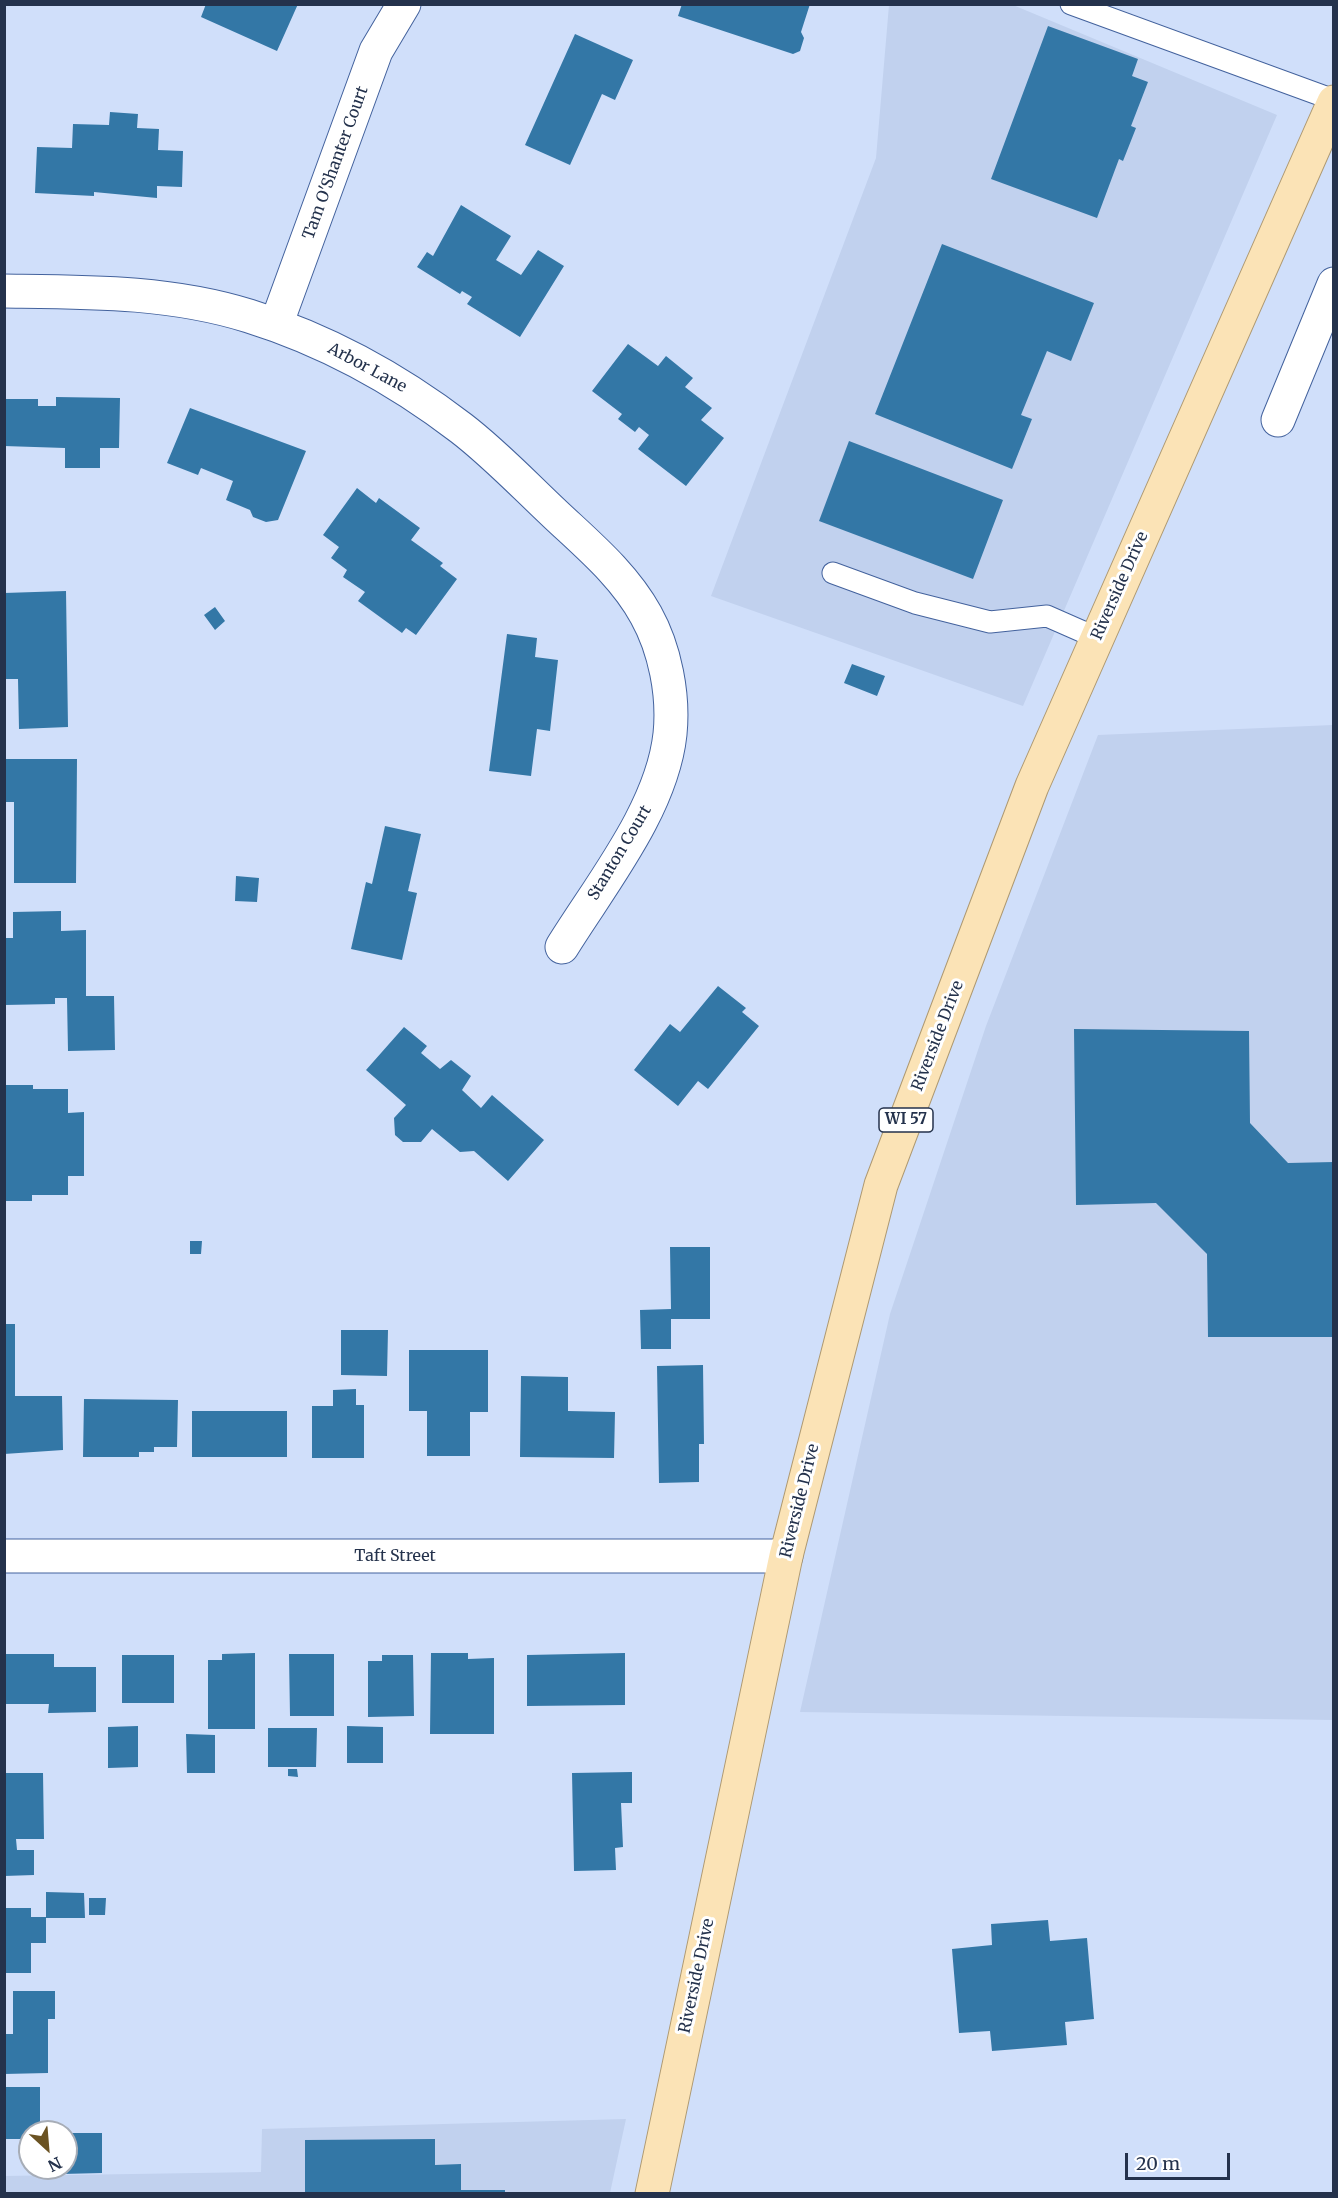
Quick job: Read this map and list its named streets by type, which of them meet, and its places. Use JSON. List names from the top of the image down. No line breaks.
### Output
{"streets":{"main road":["Riverside Drive","WI 57"],"street":["Tam O'Shanter Court","Arbor Lane","Stanton Court","Taft Street"]},"crossings":[["Tam O'Shanter Court","Arbor Lane"],["Arbor Lane","Stanton Court"],["Riverside Drive","Taft Street"]],"scale_bar":"20 m","north":"bottom right"}
